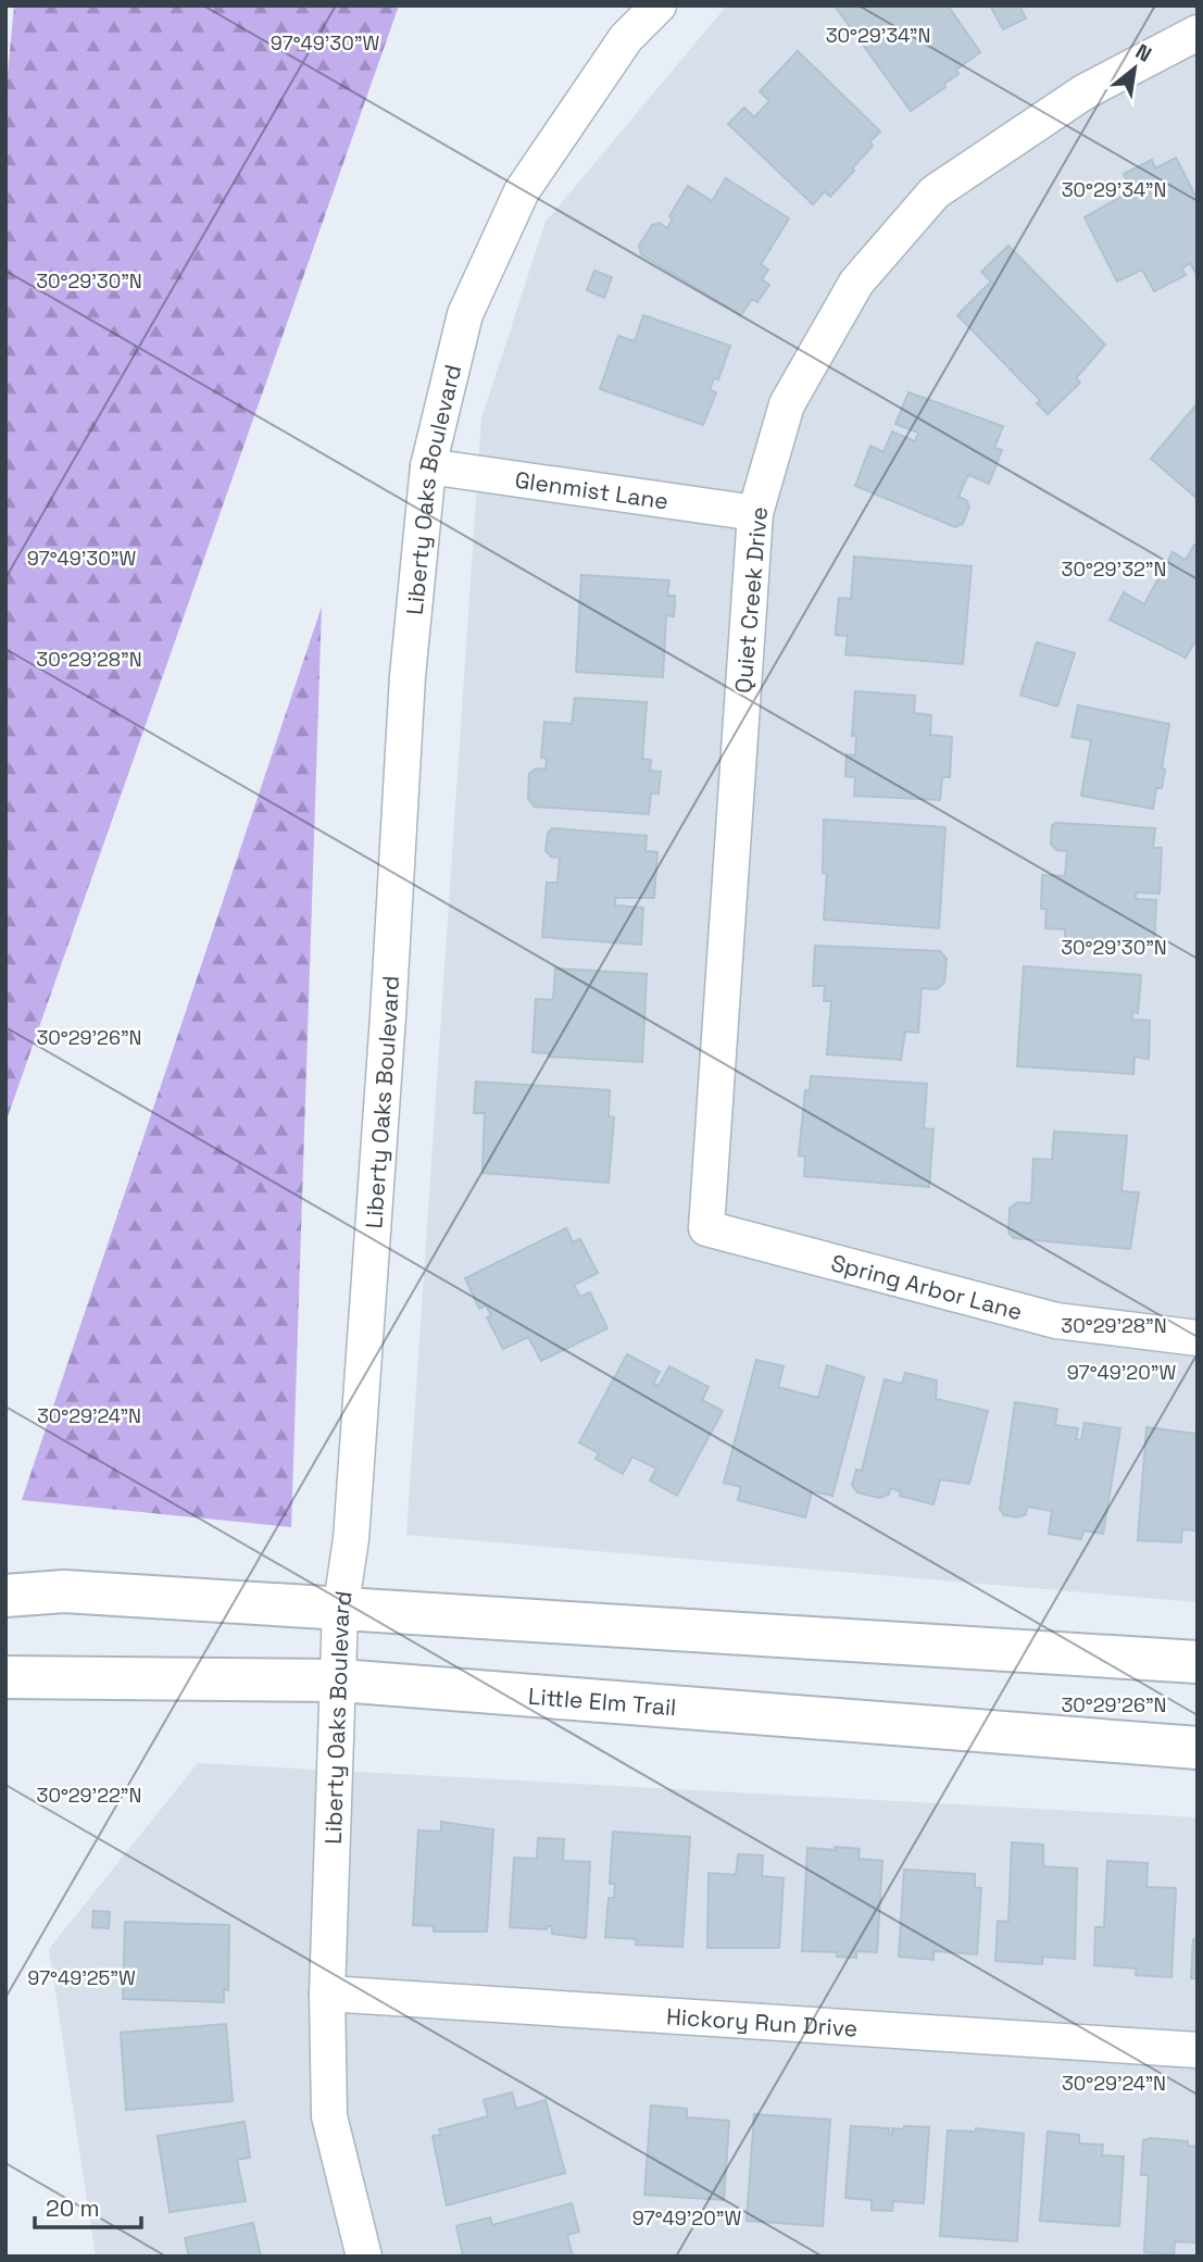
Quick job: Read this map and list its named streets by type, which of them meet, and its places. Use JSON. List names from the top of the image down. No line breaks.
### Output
{"streets":{"street":["Liberty Oaks Boulevard","Glenmist Lane","Quiet Creek Drive","Spring Arbor Lane","Little Elm Trail","Hickory Run Drive"]},"crossings":[["Liberty Oaks Boulevard","Glenmist Lane"],["Liberty Oaks Boulevard","Little Elm Trail"],["Liberty Oaks Boulevard","Hickory Run Drive"],["Glenmist Lane","Quiet Creek Drive"],["Quiet Creek Drive","Spring Arbor Lane"]],"scale_bar":"20 m","north":"top right","coordinates":["30°29'34\"N","97°49'30\"W","30°29'30\"N","30°29'32\"N","30°29'28\"N","30°29'26\"N","97°49'20\"W","30°29'24\"N","30°29'22\"N","97°49'25\"W"]}
